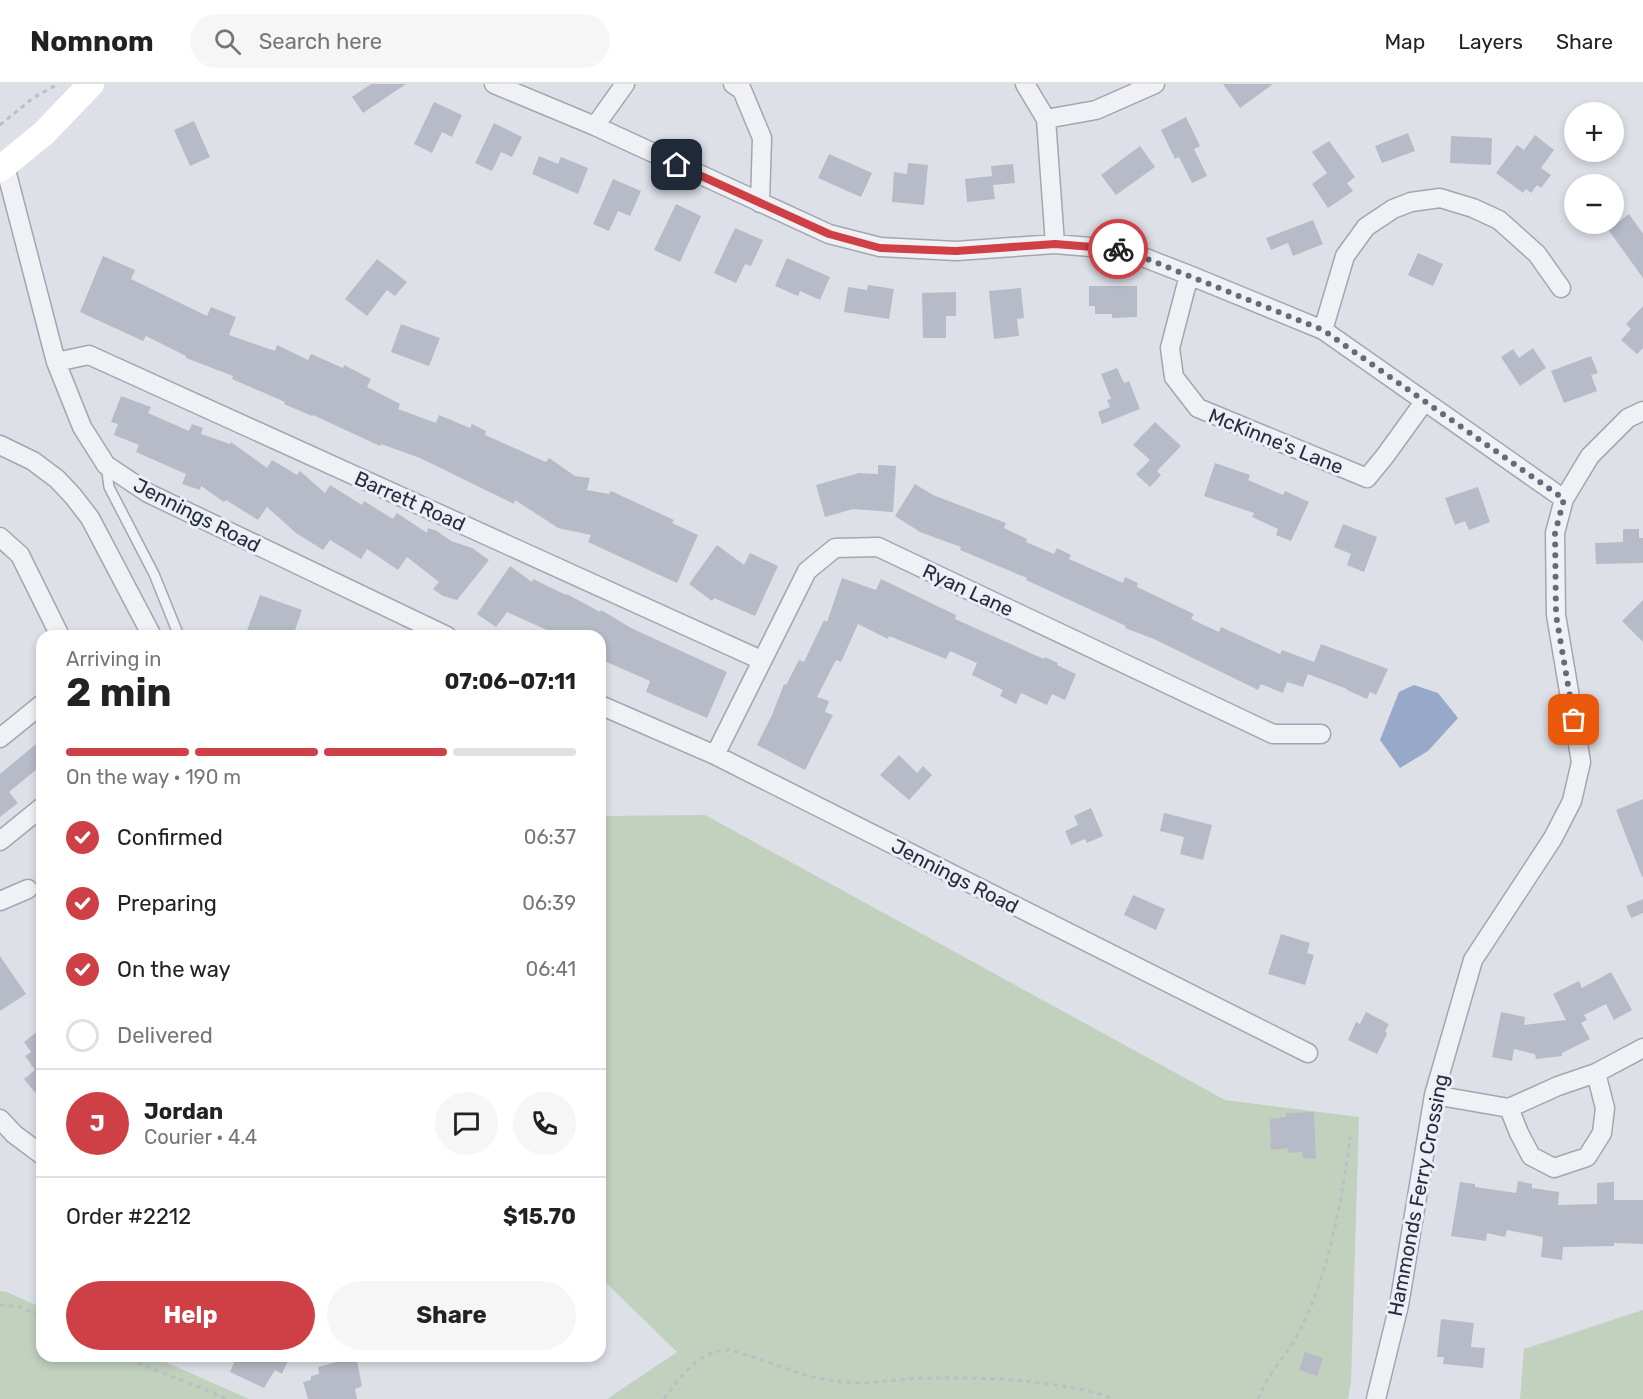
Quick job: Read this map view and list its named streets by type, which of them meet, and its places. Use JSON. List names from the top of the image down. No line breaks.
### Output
{"streets":{"street":["McKinne's Lane","Barrett Road","Jennings Road","Ryan Lane","Hammonds Ferry Crossing"]},"crossings":[["Barrett Road","Jennings Road"],["Barrett Road","Ryan Lane"],["Jennings Road","Ryan Lane"]],"page":{"header":"Nomnom","search":"Search here","nav":["Map","Layers","Share"],"map_buttons":["+","−"],"heading":["2 min","Arriving in","07:06–07:11"],"panel":["Jordan","Courier · 4.4","Order #2212","$15.70"],"bar":"On the way · 190 m","list":[["Confirmed","06:37"],["Preparing","06:39"],["On the way","06:41"],"Delivered"],"round":"J","buttons":["Help","Share"]}}
